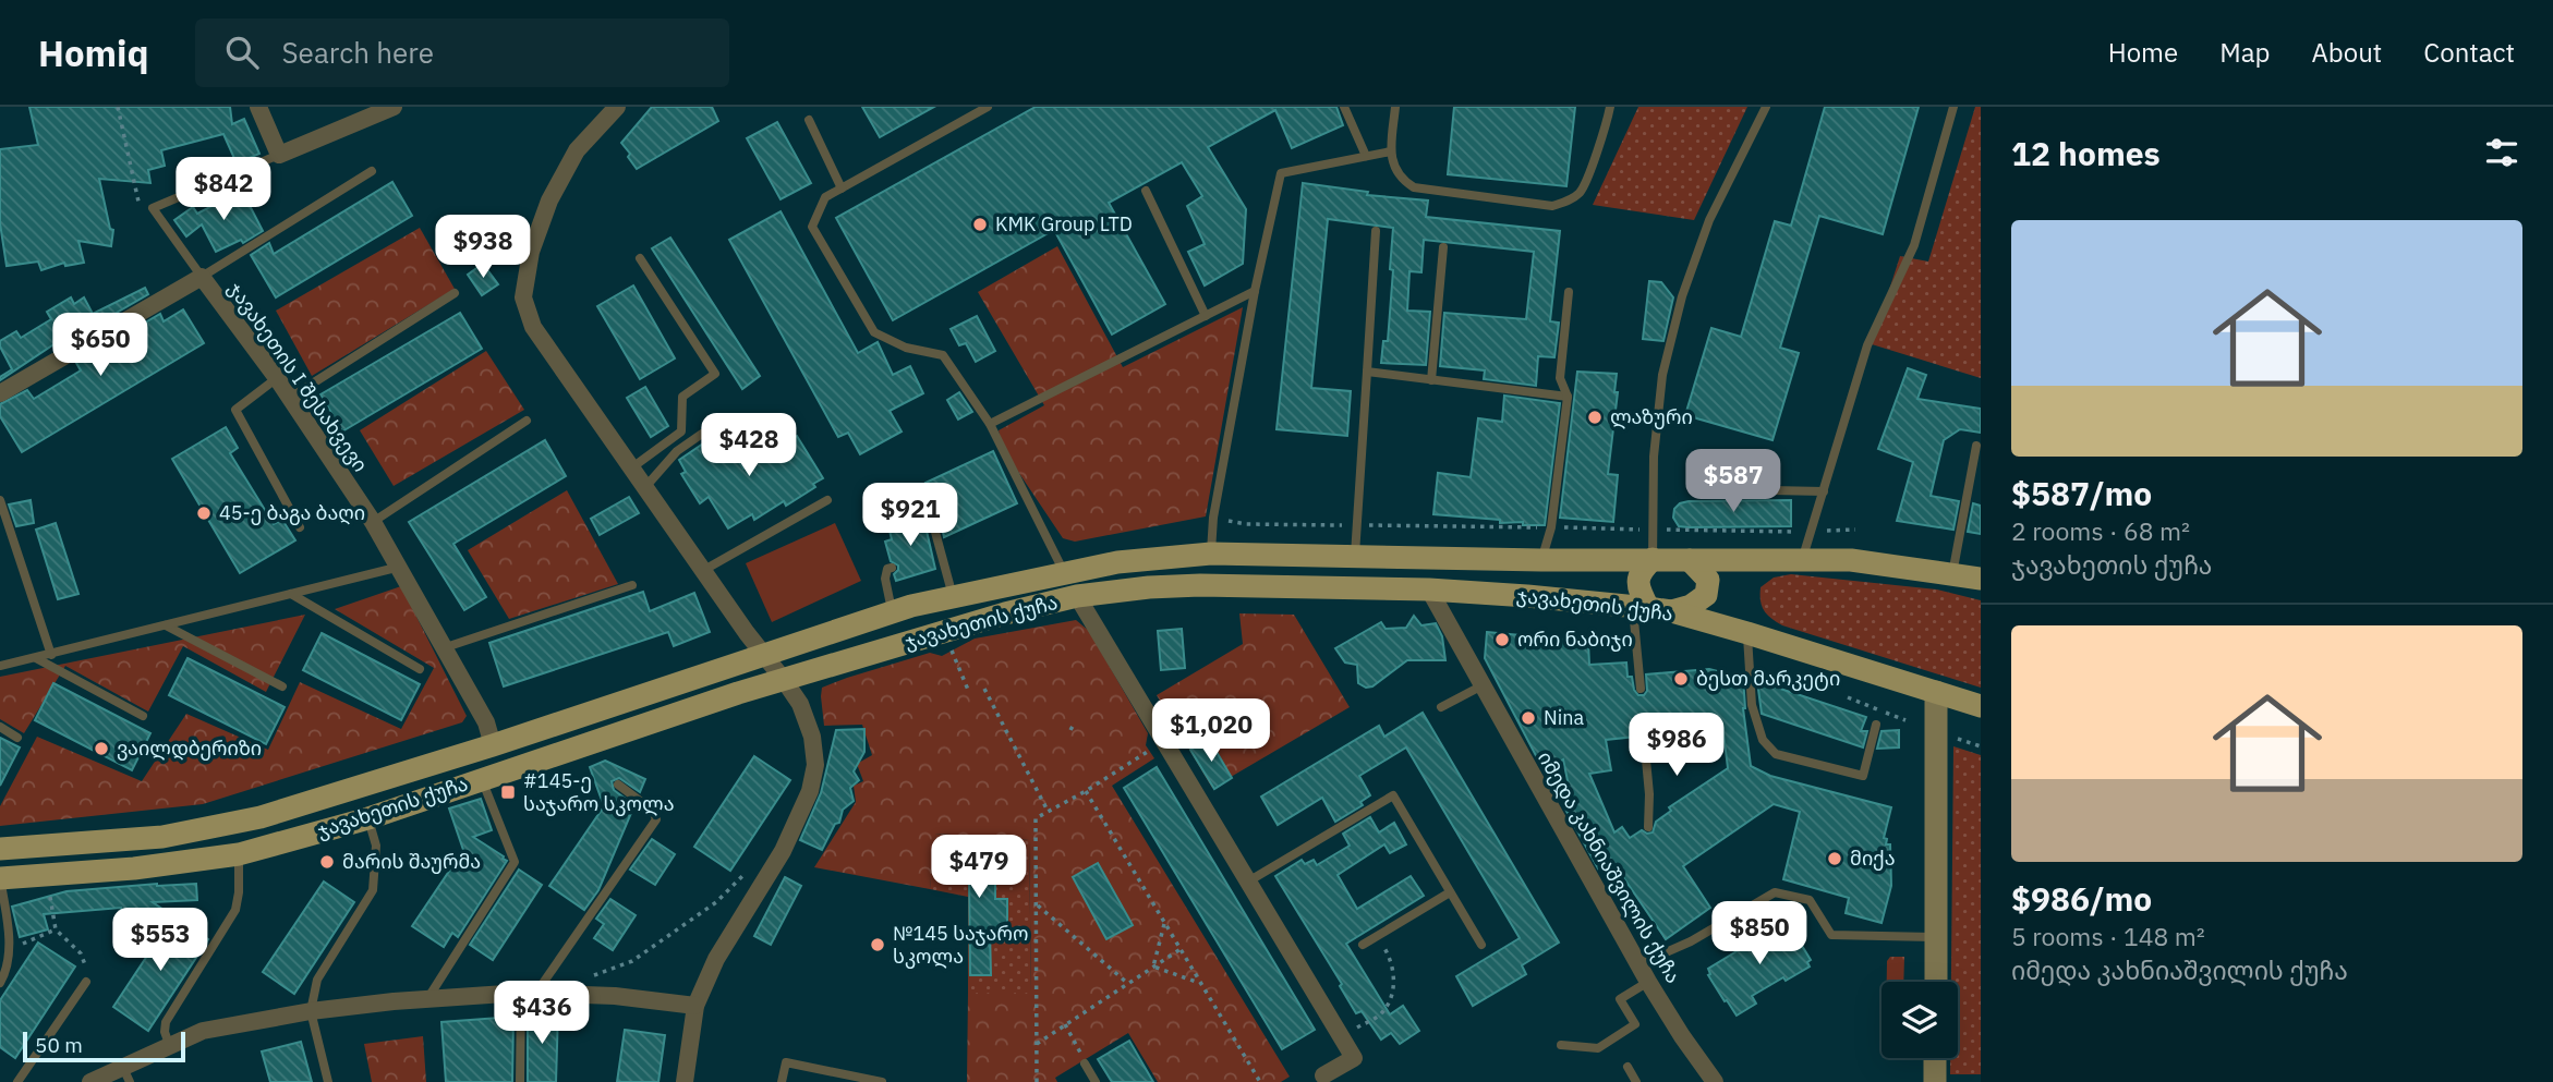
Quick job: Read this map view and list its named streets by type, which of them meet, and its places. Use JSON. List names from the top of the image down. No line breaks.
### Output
{"streets":{"main road":["ჯავახეთის ქუჩა"],"street":["ჯავახეთის I შესახვევი","იმედა კახნიაშვილის ქუჩა"]},"crossings":[["ჯავახეთის I შესახვევი","ჯავახეთის ქუჩა"],["ჯავახეთის ქუჩა","იმედა კახნიაშვილის ქუჩა"]],"places":{"other":["KMK Group LTD","ლაზური","45-ე ბაგა ბაღი","ორი ნაბიჯი","ბესთ მარკეტი","Nina","ვაილდბერიზი","მიქა","მარის შაურმა","№145 საჯარო სკოლა"],"transit":["#145-ე საჯარო სკოლა"]},"scale_bar":"50 m","page":{"header":"Homiq","search":"Search here","nav":["Home","Map","About","Contact"],"heading":"12 homes","price":["$842","$938","$650","$428","$587","$921","$1,020","$986","$479","$850","$553","$436"],"list":[{"name":"$587/mo","note":"2 rooms · 68 m² · ჯავახეთის ქუჩა"},{"name":"$986/mo","note":"5 rooms · 148 m² · იმედა კახნიაშვილის ქუჩა"}],"scale":"50 m"}}
